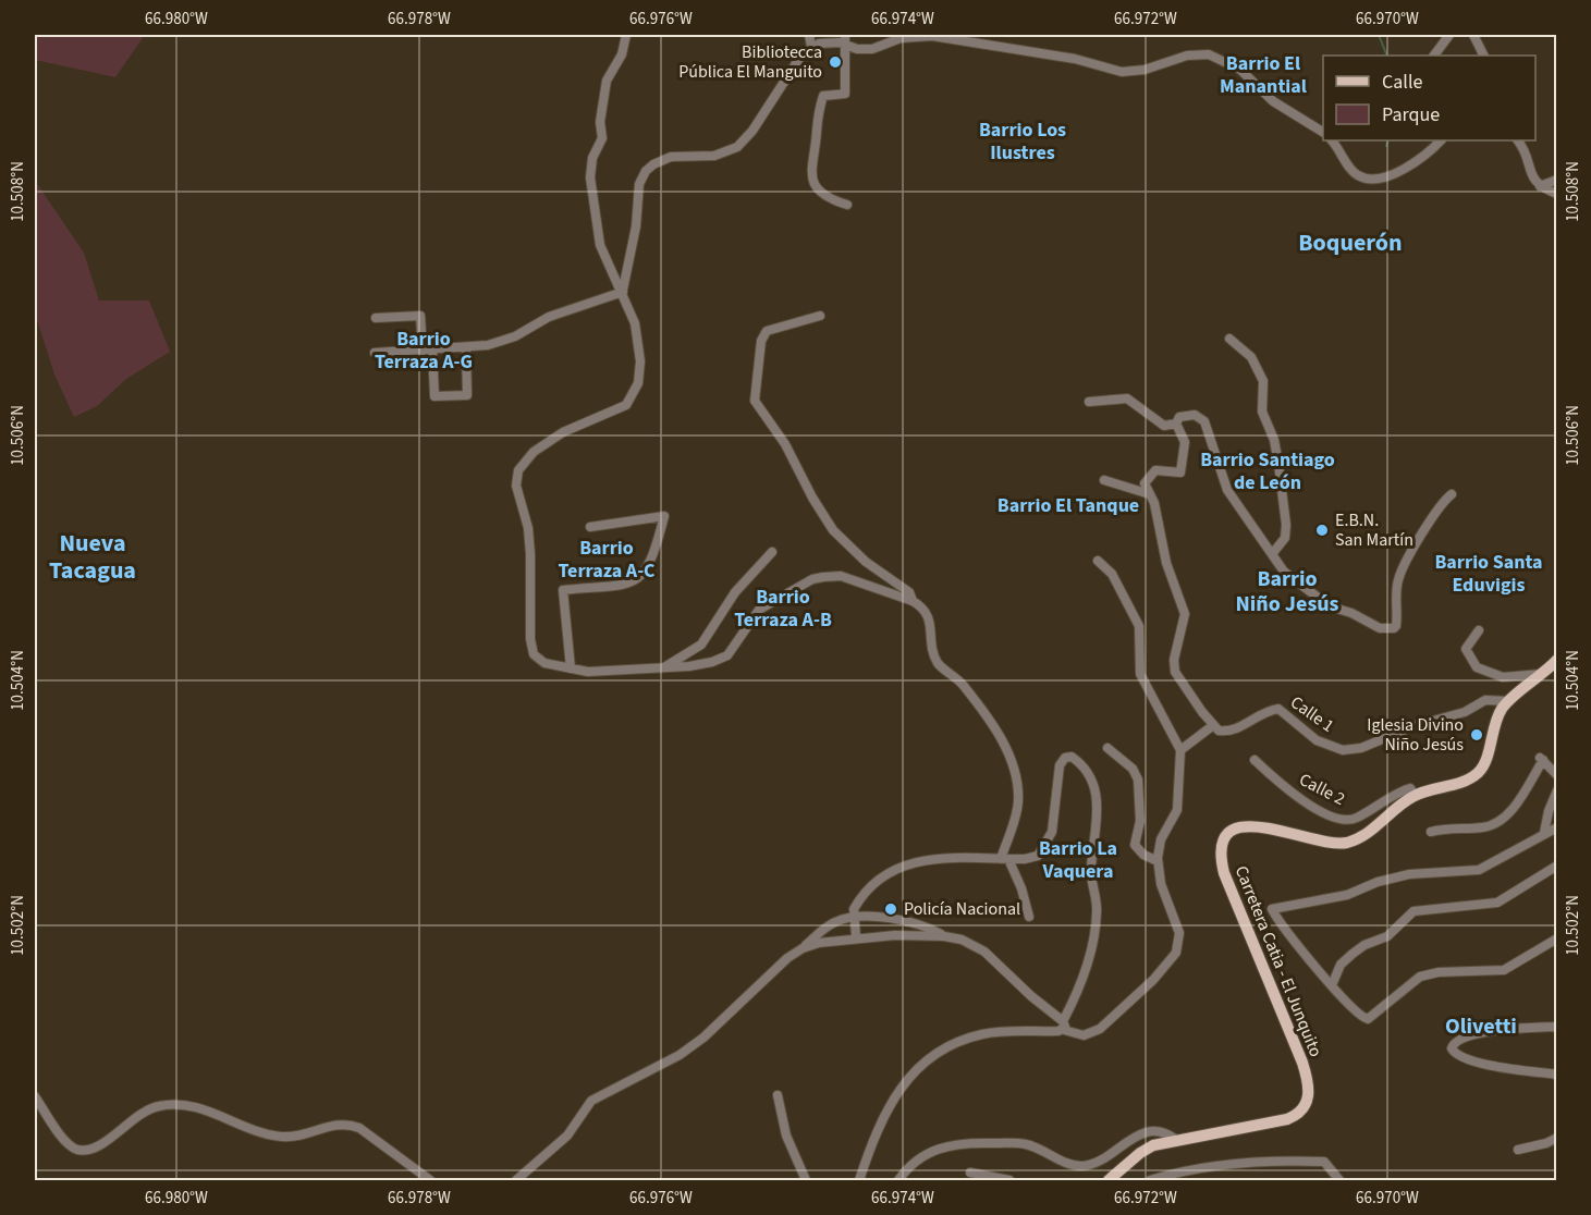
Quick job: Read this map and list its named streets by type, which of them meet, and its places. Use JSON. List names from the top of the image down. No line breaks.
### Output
{"streets":{"main road":["Carretera Catia - El Junquito"],"street":["Calle 1","Calle 2"]},"crossings":[["Calle 1","Carretera Catia - El Junquito"],["Calle 2","Carretera Catia - El Junquito"]],"districts":["Barrio El Manantial","Barrio Los Ilustres","Boquerón","Barrio Terraza A-G","Barrio Santiago de León","Barrio El Tanque","Nueva Tacagua","Barrio Terraza A-C","Barrio Santa Eduvigis","Barrio Niño Jesús","Barrio Terraza A-B","Barrio La Vaquera","Olivetti"],"places":["Bibliotecca Pública El Manguito","E.B.N. San Martín","Iglesia Divino Niño Jesús","Policía Nacional"],"legend":["Calle","Parque"],"coordinates":["66.980°W","66.978°W","66.976°W","66.974°W","66.972°W","66.970°W","10.508°N","10.506°N","10.504°N","10.502°N"]}
